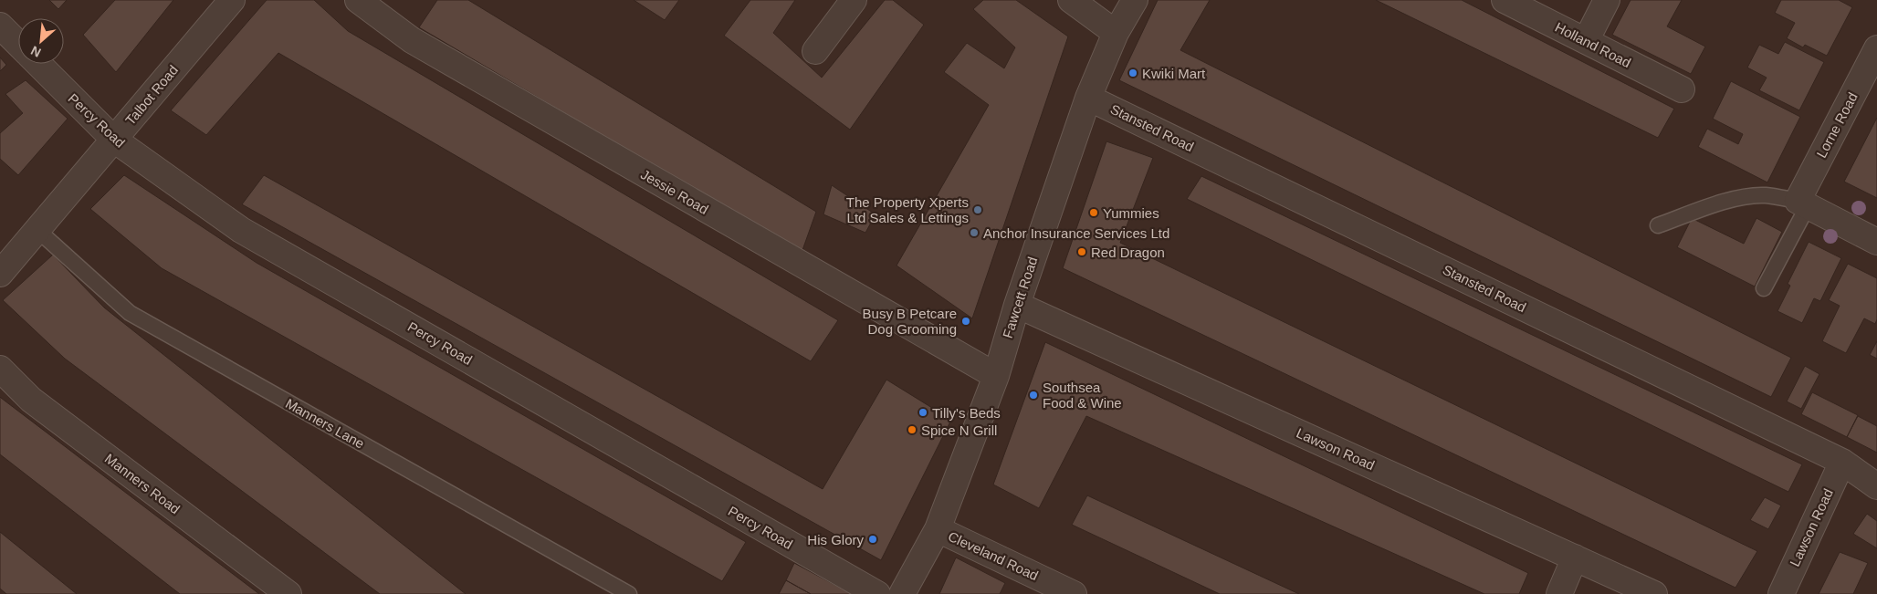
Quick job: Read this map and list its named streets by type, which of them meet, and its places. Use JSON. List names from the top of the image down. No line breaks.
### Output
{"streets":{"street":["Holland Road","Talbot Road","Percy Road","Lorne Road","Stansted Road","Jessie Road","Fawcett Road","Lawson Road","Manners Road","Cleveland Road"],"lane":["Manners Lane"]},"crossings":[["Talbot Road","Percy Road"],["Talbot Road","Manners Lane"],["Stansted Road","Fawcett Road"],["Stansted Road","Lawson Road"],["Jessie Road","Fawcett Road"],["Fawcett Road","Lawson Road"],["Fawcett Road","Cleveland Road"]],"places":["Kwiki Mart","The Property Xperts Ltd Sales & Lettings","Yummies","Anchor Insurance Services Ltd","Red Dragon","Busy B Petcare Dog Grooming","Southsea Food & Wine","Tilly's Beds","Spice N Grill","His Glory"],"north":"bottom left"}
